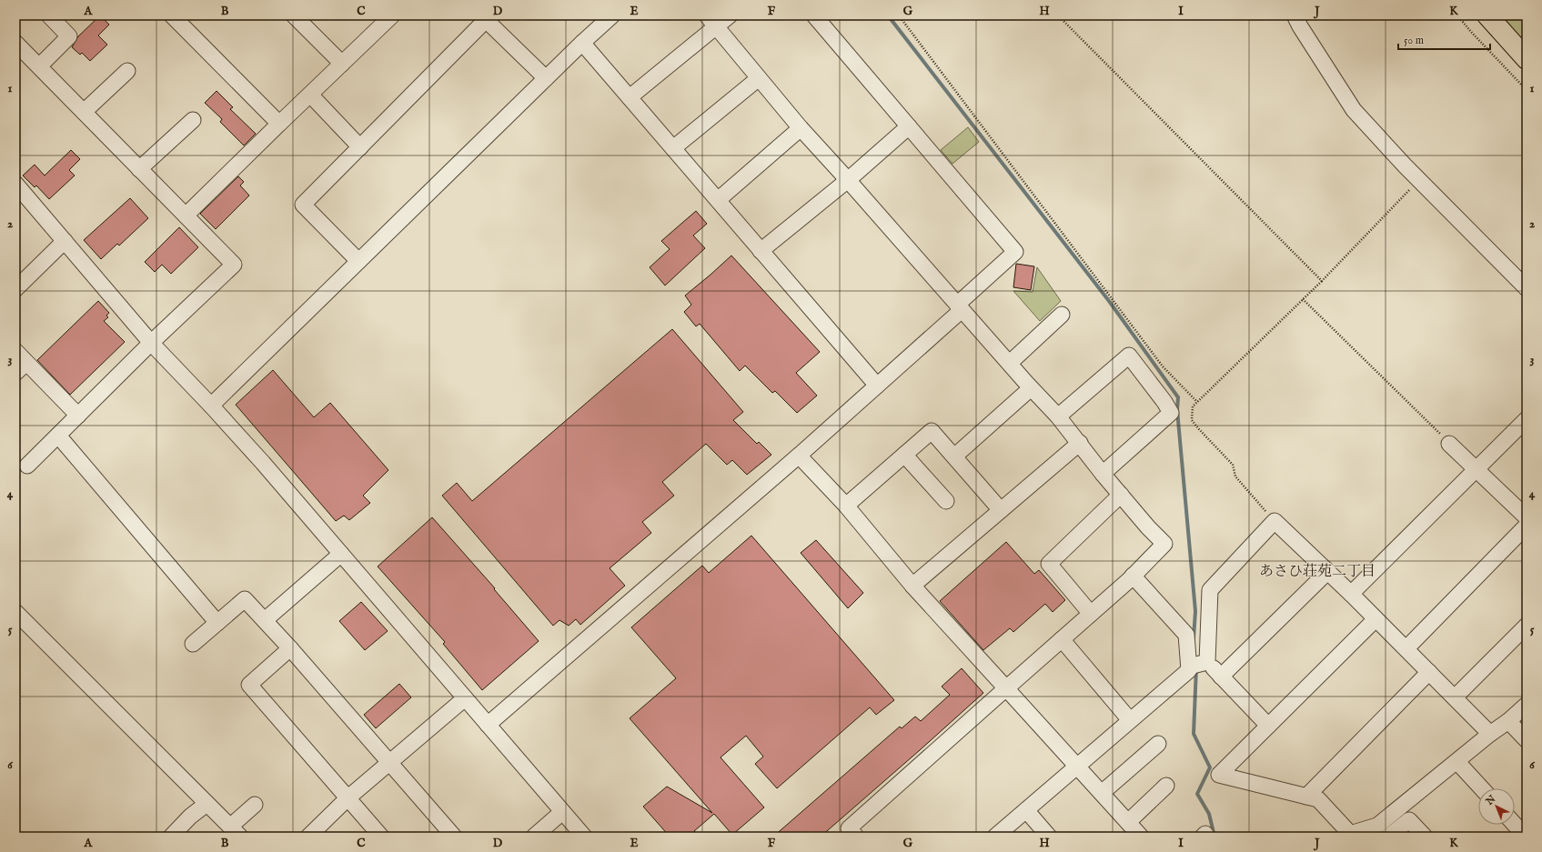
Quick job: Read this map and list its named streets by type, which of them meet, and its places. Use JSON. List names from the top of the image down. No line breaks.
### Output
{"districts":["あさひ荘苑二丁目"],"scale_bar":"50 m","north":"top left","grid":{"columns":["A","B","C","D","E","F","G","H","I","J","K"],"rows":["1","2","3","4","5","6"]}}
